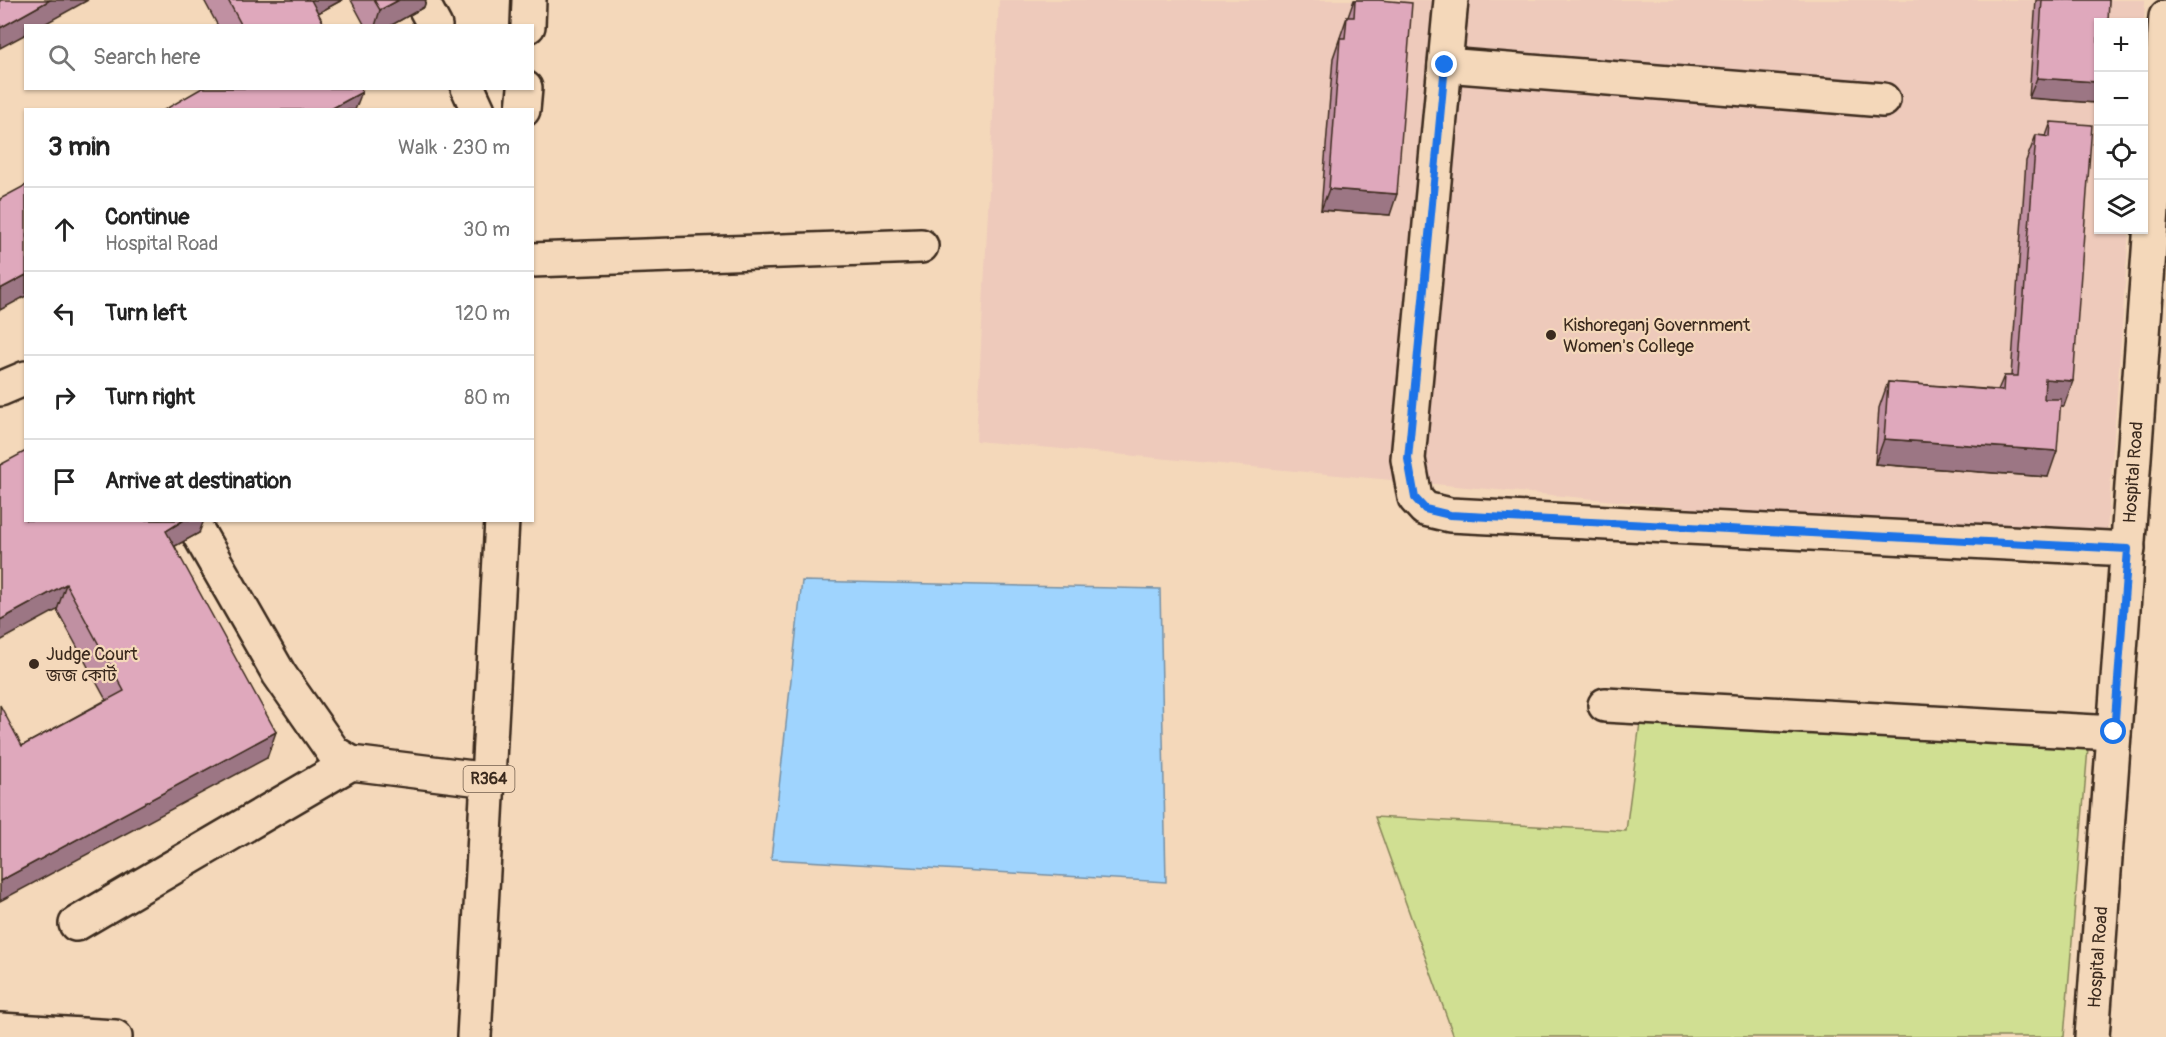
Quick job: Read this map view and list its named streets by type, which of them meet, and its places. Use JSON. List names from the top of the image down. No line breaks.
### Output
{"streets":{"street":["Hospital Road","R364"]},"places":["Kishoreganj Government Women's College","Judge Court জজ কোর্ট"],"page":{"map_buttons":["+","−"],"search":"Search here","heading":["3 min","Walk · 230 m"],"list":[["Continue","Hospital Road","30 m"],["Turn left","120 m"],["Turn right","80 m"],"Arrive at destination"]}}
